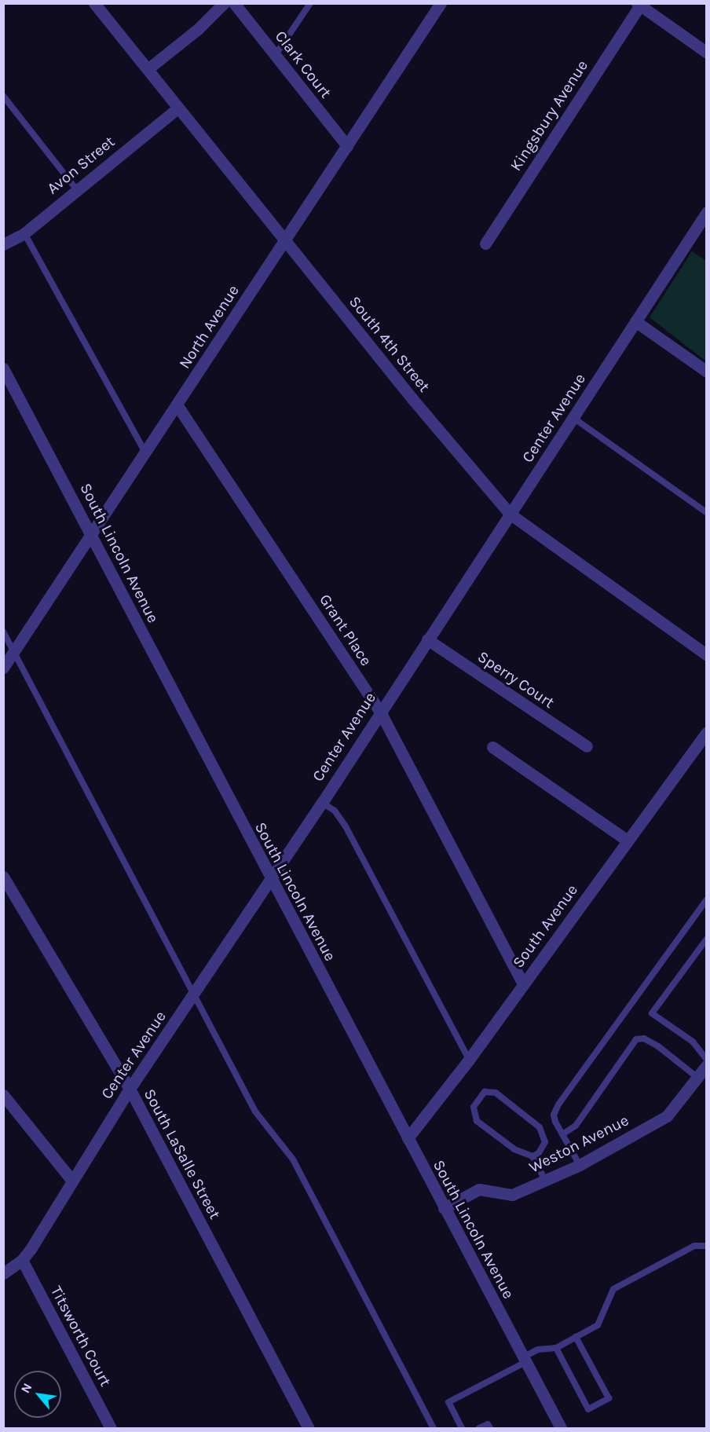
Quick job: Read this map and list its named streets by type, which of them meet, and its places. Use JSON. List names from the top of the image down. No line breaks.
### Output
{"streets":{"street":["Clark Court","Kingsbury Avenue","Avon Street","North Avenue","South 4th Street","Center Avenue","South Lincoln Avenue","Grant Place","Sperry Court","South Avenue","Weston Avenue","South LaSalle Street","Titsworth Court"]},"crossings":[["Clark Court","North Avenue"],["Avon Street","South 4th Street"],["North Avenue","South 4th Street"],["North Avenue","South Lincoln Avenue"],["North Avenue","Grant Place"],["South 4th Street","Center Avenue"],["Center Avenue","South Lincoln Avenue"],["Center Avenue","Grant Place"],["Center Avenue","Sperry Court"],["Center Avenue","South LaSalle Street"],["Center Avenue","Titsworth Court"],["South Lincoln Avenue","South Avenue"],["South Lincoln Avenue","Weston Avenue"],["Grant Place","South Avenue"]],"north":"top left"}
